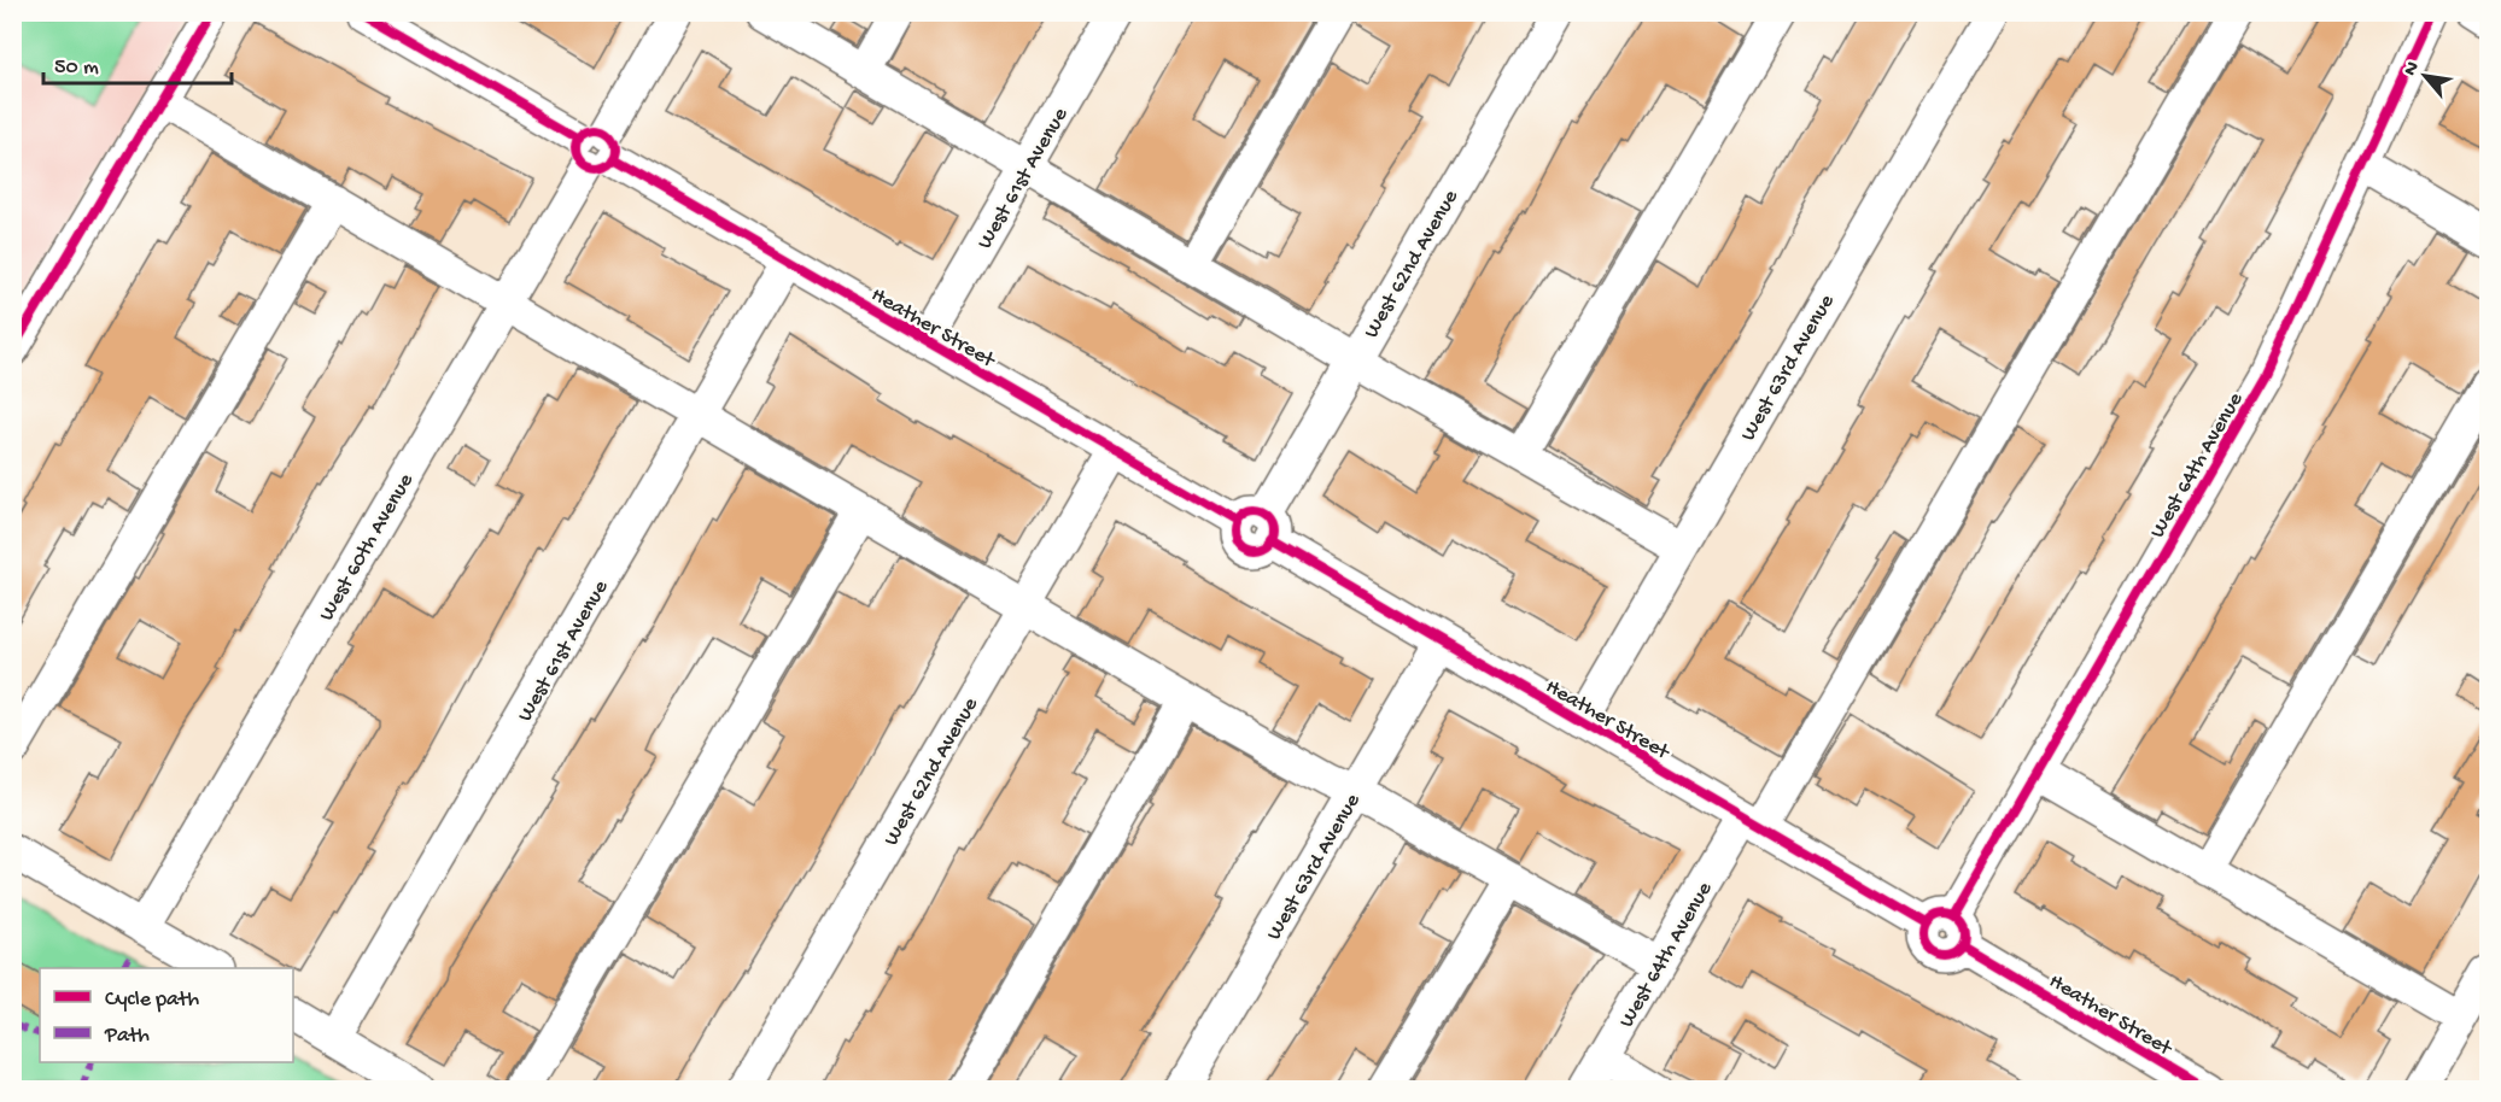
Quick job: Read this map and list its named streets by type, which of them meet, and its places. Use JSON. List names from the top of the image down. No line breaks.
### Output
{"streets":{"street":["West 61st Avenue","West 62nd Avenue","Heather Street","West 63rd Avenue","West 64th Avenue","West 60th Avenue"]},"crossings":[["West 61st Avenue","Heather Street"],["West 62nd Avenue","Heather Street"],["Heather Street","West 63rd Avenue"],["Heather Street","West 64th Avenue"],["Heather Street","West 60th Avenue"]],"legend":["Cycle path","Path"],"scale_bar":"50 m","north":"top left"}
